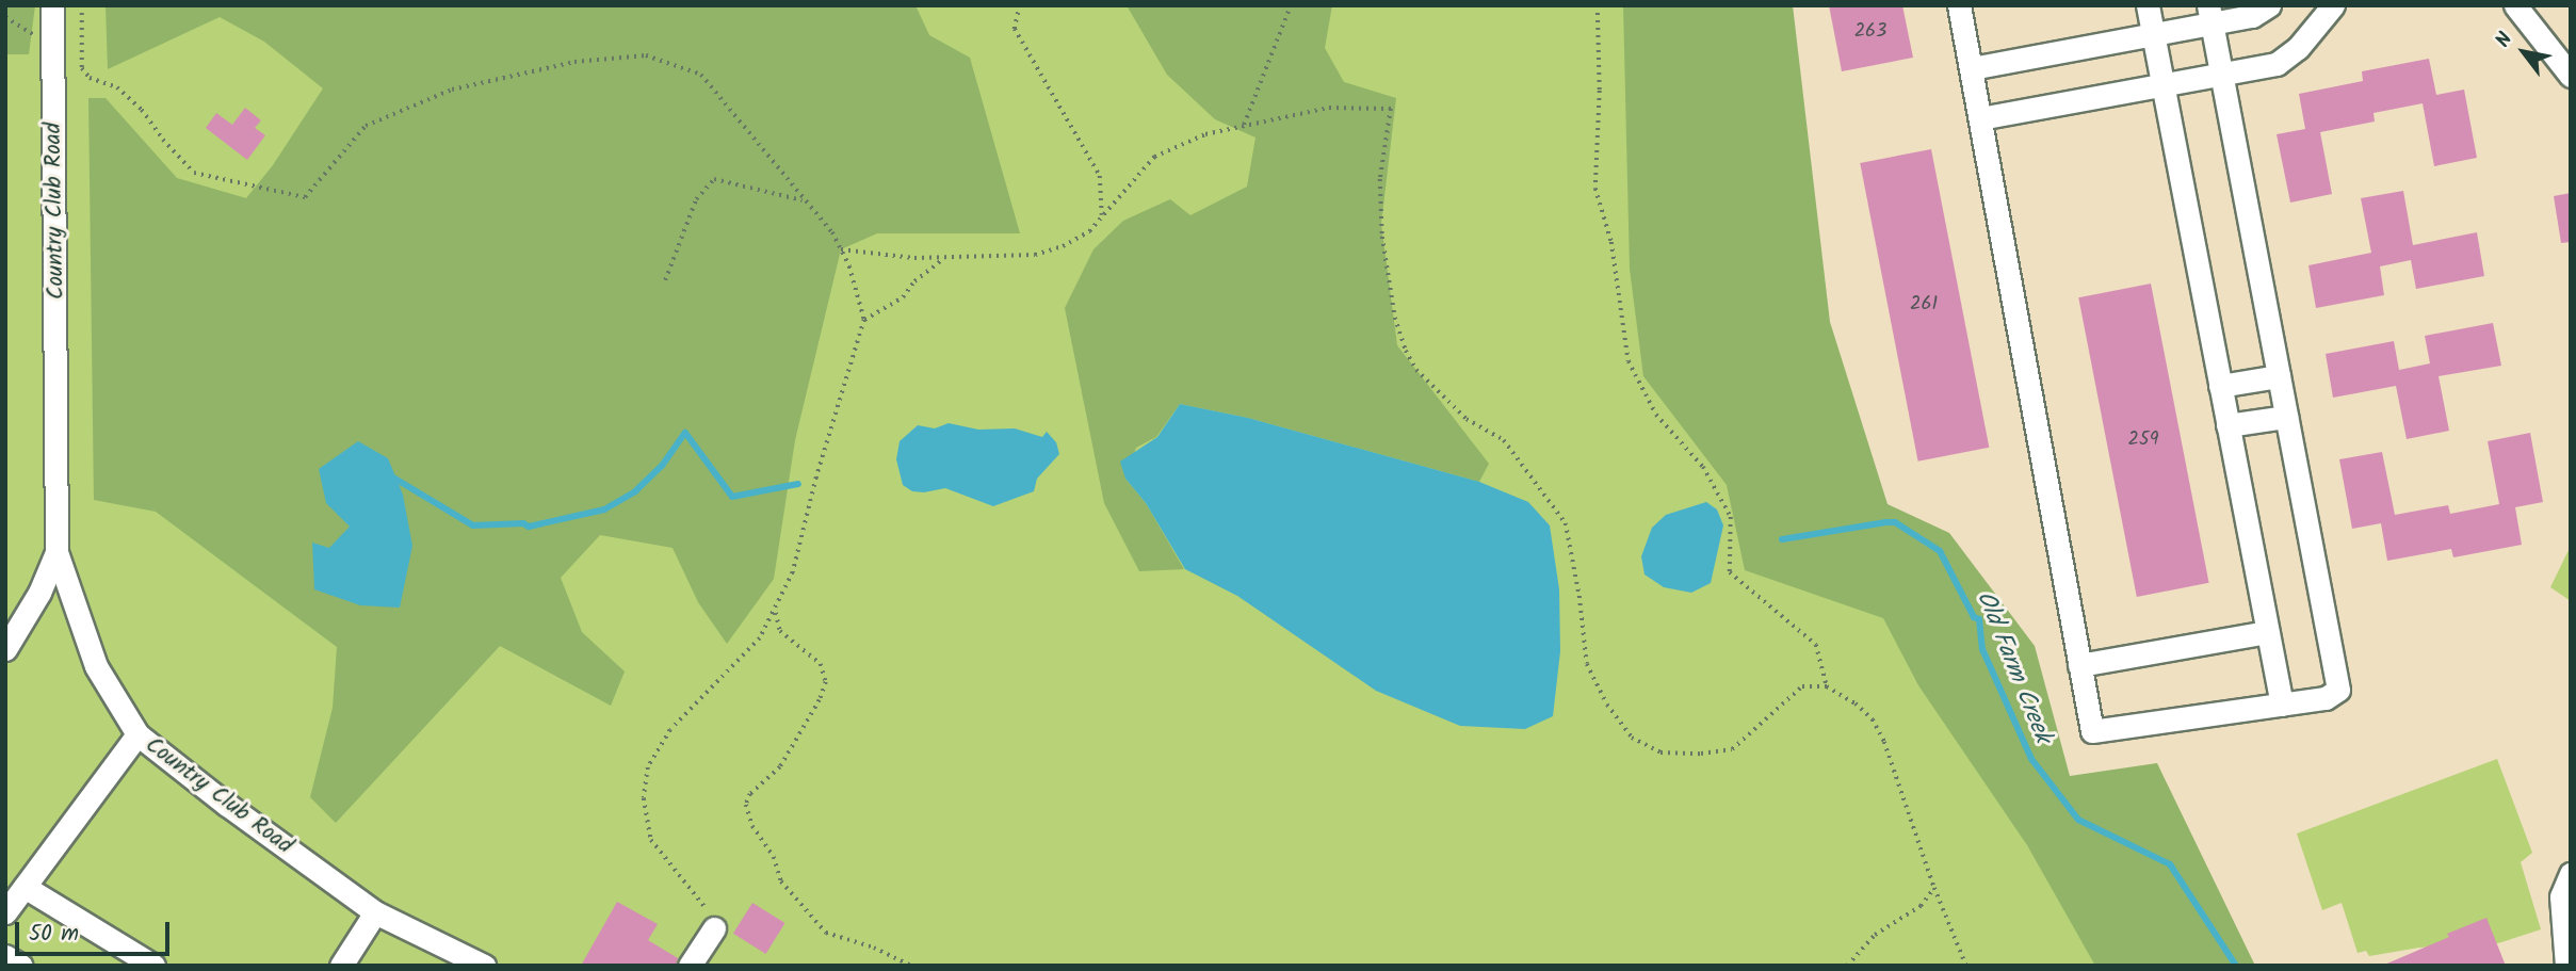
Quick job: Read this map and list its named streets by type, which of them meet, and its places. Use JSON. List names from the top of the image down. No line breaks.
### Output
{"streets":{"street":["Country Club Road"]},"water":["Old Farm Creek"],"house_numbers":["263","261","259"],"scale_bar":"50 m","north":"top left"}
